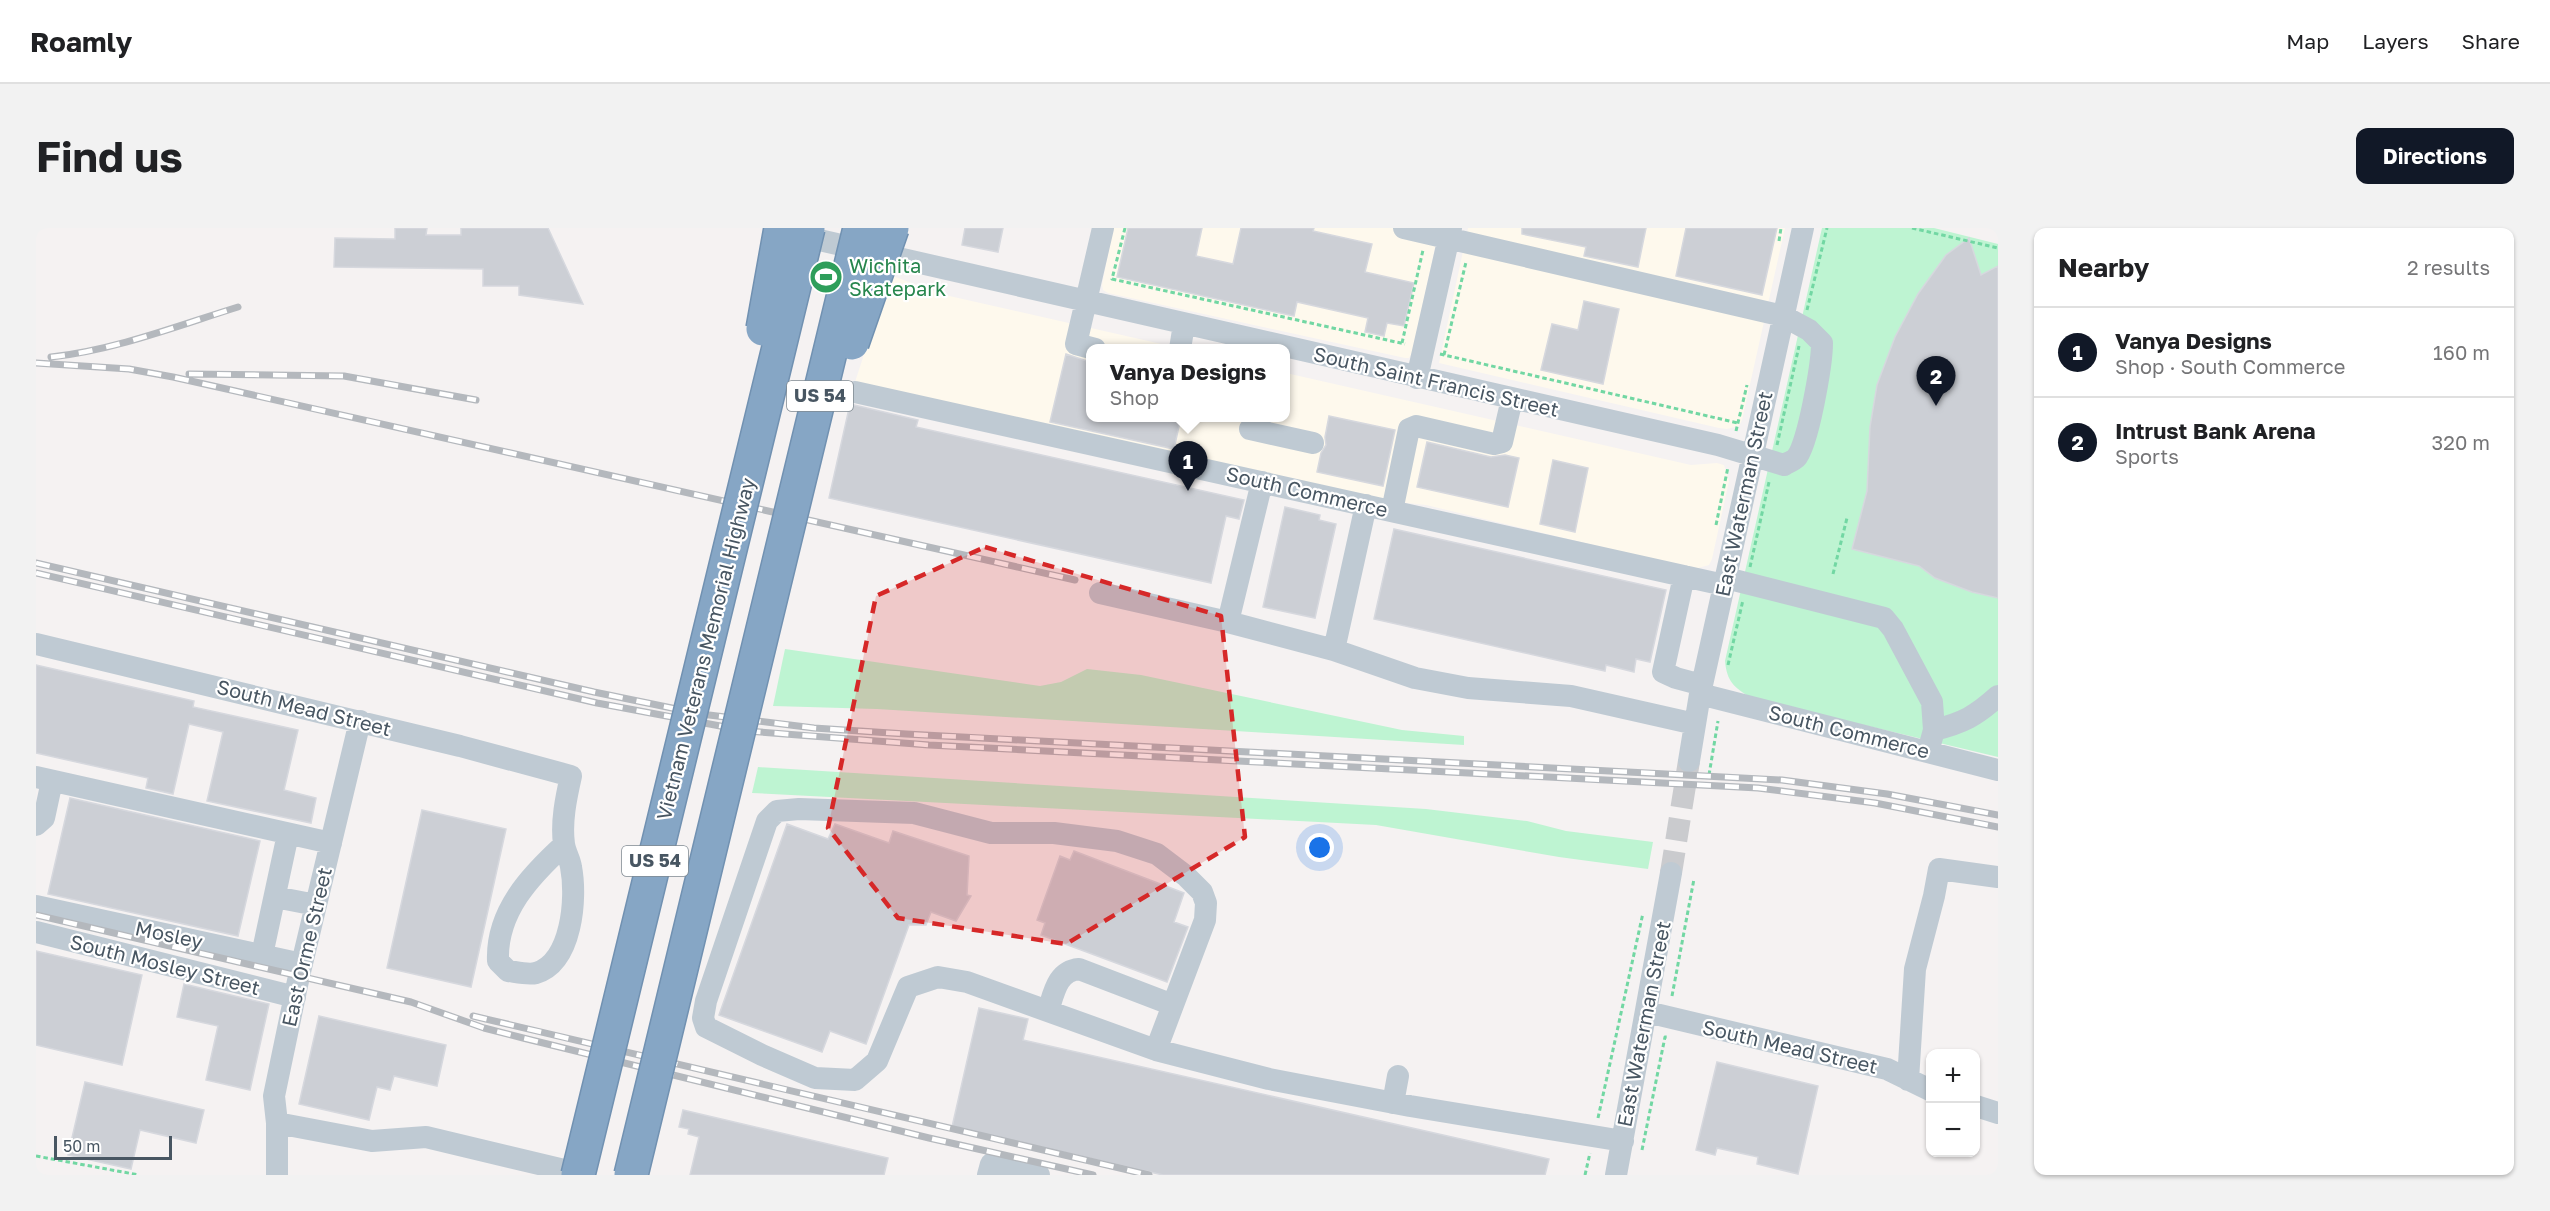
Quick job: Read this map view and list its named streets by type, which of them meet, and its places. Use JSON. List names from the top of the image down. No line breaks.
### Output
{"streets":{"highway":["US 54","Vietnam Veterans Memorial Highway"],"street":["South Saint Francis Street","South Commerce","East Waterman Street","South Mead Street","Mosley","East Orme Street","South Mosley Street"]},"crossings":[["South Saint Francis Street","East Waterman Street"],["South Commerce","East Waterman Street"],["East Waterman Street","South Mead Street"],["South Mead Street","East Orme Street"],["Mosley","East Orme Street"],["East Orme Street","South Mosley Street"]],"places":{"sports":["Wichita Skatepark"]},"scale_bar":"50 m","page":{"header":"Roamly","nav":["Map","Layers","Share"],"buttons":"Directions","title":"Find us","heading":["Nearby","2 results"],"list":[{"mark":"1","name":"Vanya Designs","note":"Shop · South Commerce","value":"160 m"},{"mark":"2","name":"Intrust Bank Arena","note":"Sports","value":"320 m"}],"popup":["Vanya Designs","Shop"],"pins":["2","1"],"map_buttons":["+","−"],"scale":"50 m"}}
